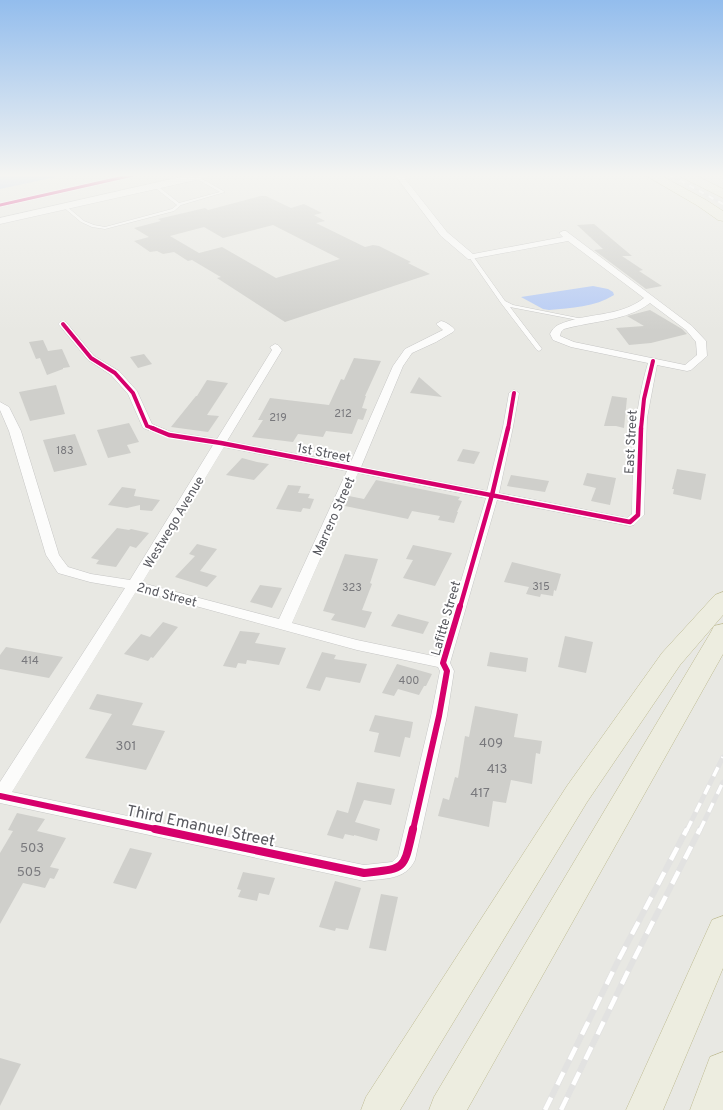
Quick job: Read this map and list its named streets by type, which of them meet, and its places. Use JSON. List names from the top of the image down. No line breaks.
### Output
{"streets":{"street":["East Street","1st Street","Marrero Street","Westwego Avenue","2nd Street","Lafitte Street","Third Emanuel Street"]},"crossings":[["East Street","1st Street"],["1st Street","Marrero Street"],["1st Street","Westwego Avenue"],["1st Street","Lafitte Street"],["Marrero Street","2nd Street"],["Westwego Avenue","2nd Street"],["Westwego Avenue","Third Emanuel Street"],["2nd Street","Lafitte Street"],["Lafitte Street","Third Emanuel Street"]],"house_numbers":["212","219","183","315","323","414","400","409","301","413","417","503","505"]}
